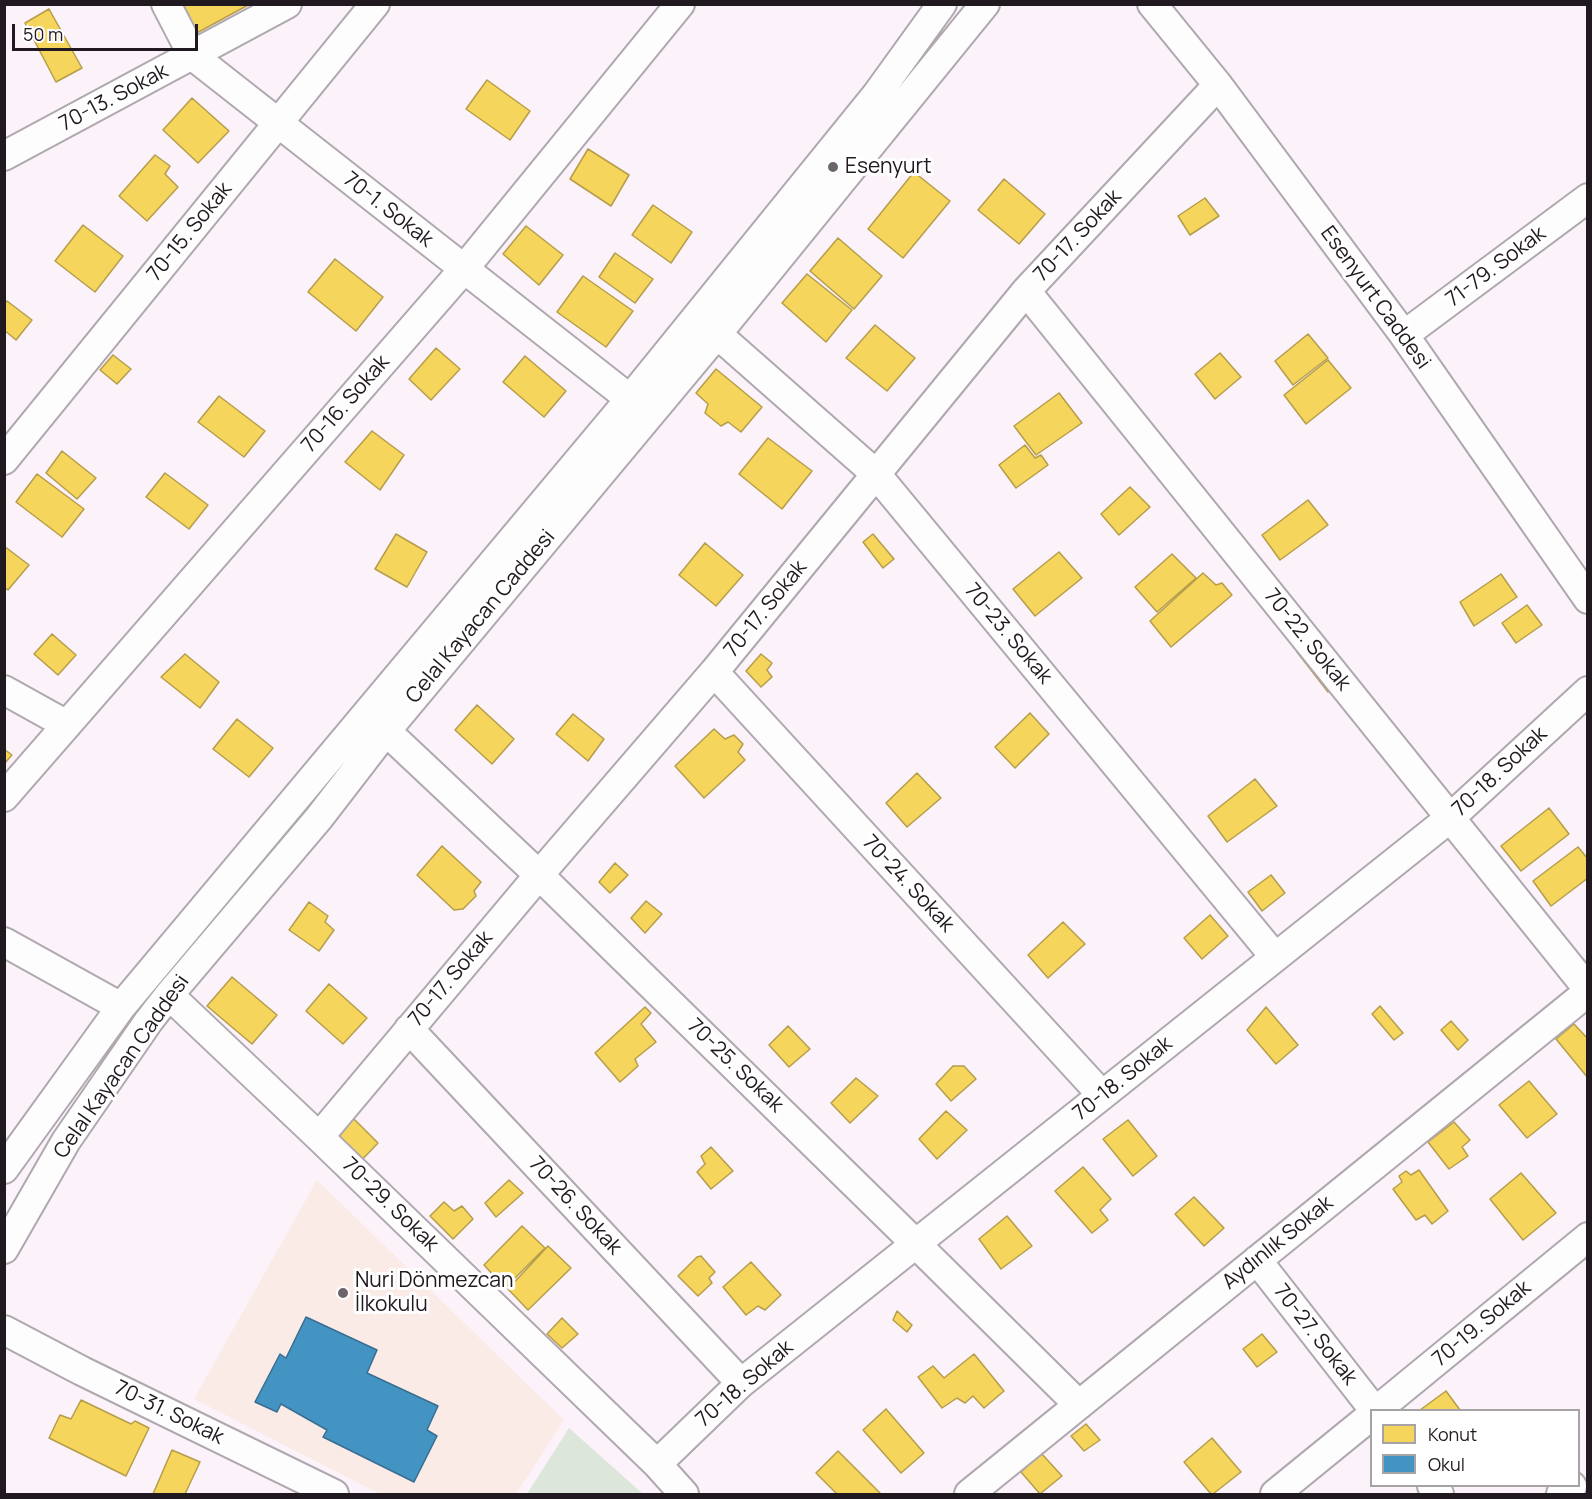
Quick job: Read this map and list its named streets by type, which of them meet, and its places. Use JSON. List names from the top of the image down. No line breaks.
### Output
{"streets":{"street":["70-13. Sokak","70-1. Sokak","70-15. Sokak","70-17. Sokak","71-79. Sokak","Esenyurt Caddesi","70-16. Sokak","Celal Kayacan Caddesi","70-23. Sokak","70-22. Sokak","70-18. Sokak","70-24. Sokak","70-25. Sokak","70-29. Sokak","70-26. Sokak","Aydınlık Sokak","70-19. Sokak","70-27. Sokak","70-31. Sokak"]},"crossings":[["70-13. Sokak","70-1. Sokak"],["70-1. Sokak","70-15. Sokak"],["70-1. Sokak","70-16. Sokak"],["70-1. Sokak","Celal Kayacan Caddesi"],["70-17. Sokak","Esenyurt Caddesi"],["70-17. Sokak","70-23. Sokak"],["70-17. Sokak","70-22. Sokak"],["70-17. Sokak","70-24. Sokak"],["70-17. Sokak","70-25. Sokak"],["70-17. Sokak","70-29. Sokak"],["70-17. Sokak","70-26. Sokak"],["71-79. Sokak","Esenyurt Caddesi"],["Celal Kayacan Caddesi","70-23. Sokak"],["Celal Kayacan Caddesi","70-25. Sokak"],["Celal Kayacan Caddesi","70-29. Sokak"],["70-23. Sokak","70-18. Sokak"],["70-22. Sokak","70-18. Sokak"],["70-22. Sokak","Aydınlık Sokak"],["70-18. Sokak","70-24. Sokak"],["70-18. Sokak","70-25. Sokak"],["70-18. Sokak","70-29. Sokak"],["70-18. Sokak","70-26. Sokak"],["70-25. Sokak","Aydınlık Sokak"],["Aydınlık Sokak","70-27. Sokak"]],"places":["Esenyurt","Nuri Dönmezcan İlkokulu"],"legend":["Konut","Okul"],"scale_bar":"50 m"}
